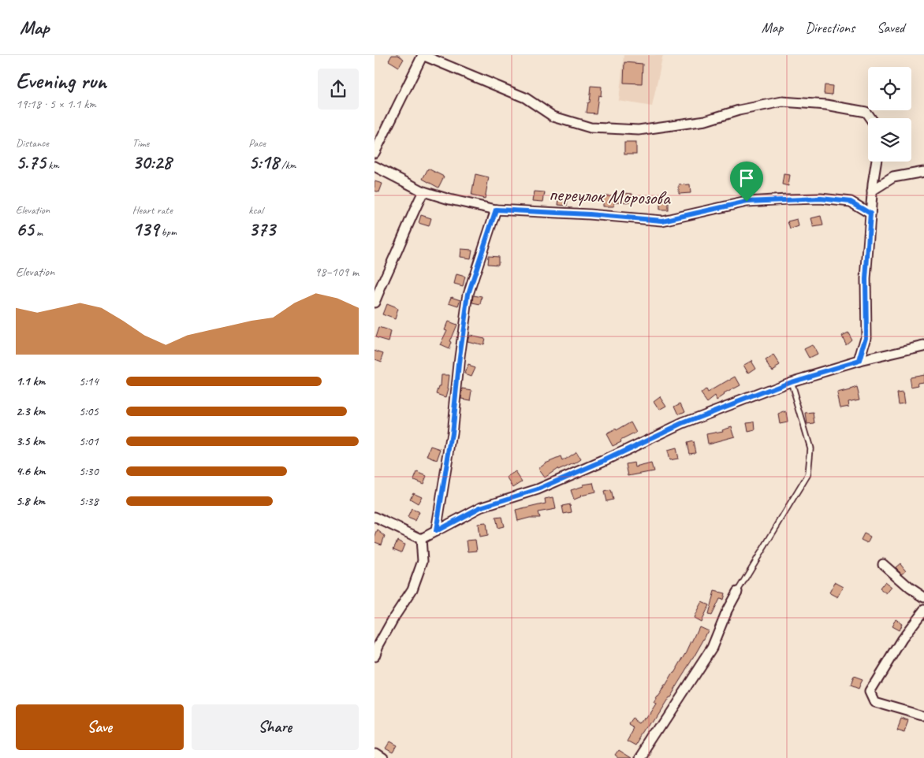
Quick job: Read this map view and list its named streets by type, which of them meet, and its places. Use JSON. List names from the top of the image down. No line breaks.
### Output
{"streets":{"street":["переулок Морозова"]},"page":{"header":"Map","nav":["Map","Directions","Saved"],"heading":["Evening run","19:18 · 5 × 1.1 km"],"stats":[["Distance","5.75 km"],["Time","30:28"],["Pace","5:18 /km"],["Elevation","65 m"],["Heart rate","139 bpm"],["kcal","373"]],"chart":["Elevation","98–109 m"],"list":[{"name":"1.1 km","note":"5:14"},{"name":"2.3 km","note":"5:05"},{"name":"3.5 km","note":"5:01"},{"name":"4.6 km","note":"5:30"},{"name":"5.8 km","note":"5:38"}],"buttons":["Save","Share"]}}
